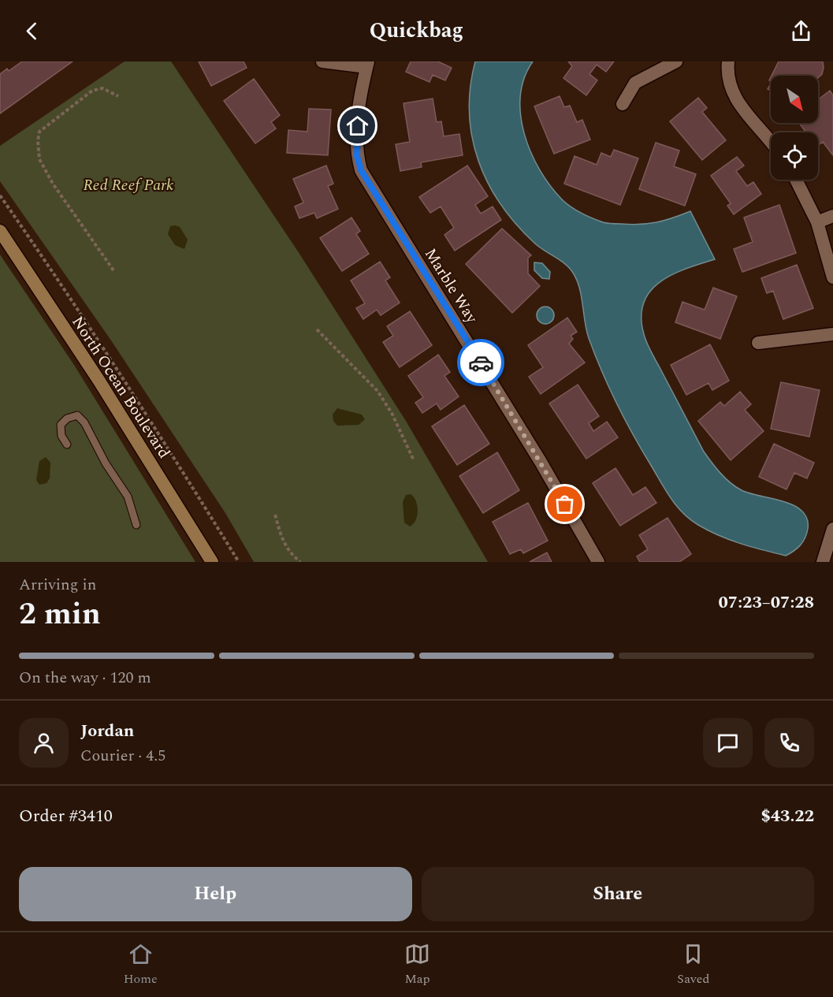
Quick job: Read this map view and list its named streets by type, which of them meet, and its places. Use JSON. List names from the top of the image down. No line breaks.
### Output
{"streets":{"main road":["North Ocean Boulevard"],"street":["Marble Way"]},"parks":["Red Reef Park"],"north":"bottom right","page":{"header":"Quickbag","heading":["2 min","Arriving in","07:23–07:28"],"panel":["Jordan","Courier · 4.5","Order #3410","$43.22"],"bar":"On the way · 120 m","buttons":["Help","Share"],"tabs":["Home","Map","Saved"]}}
